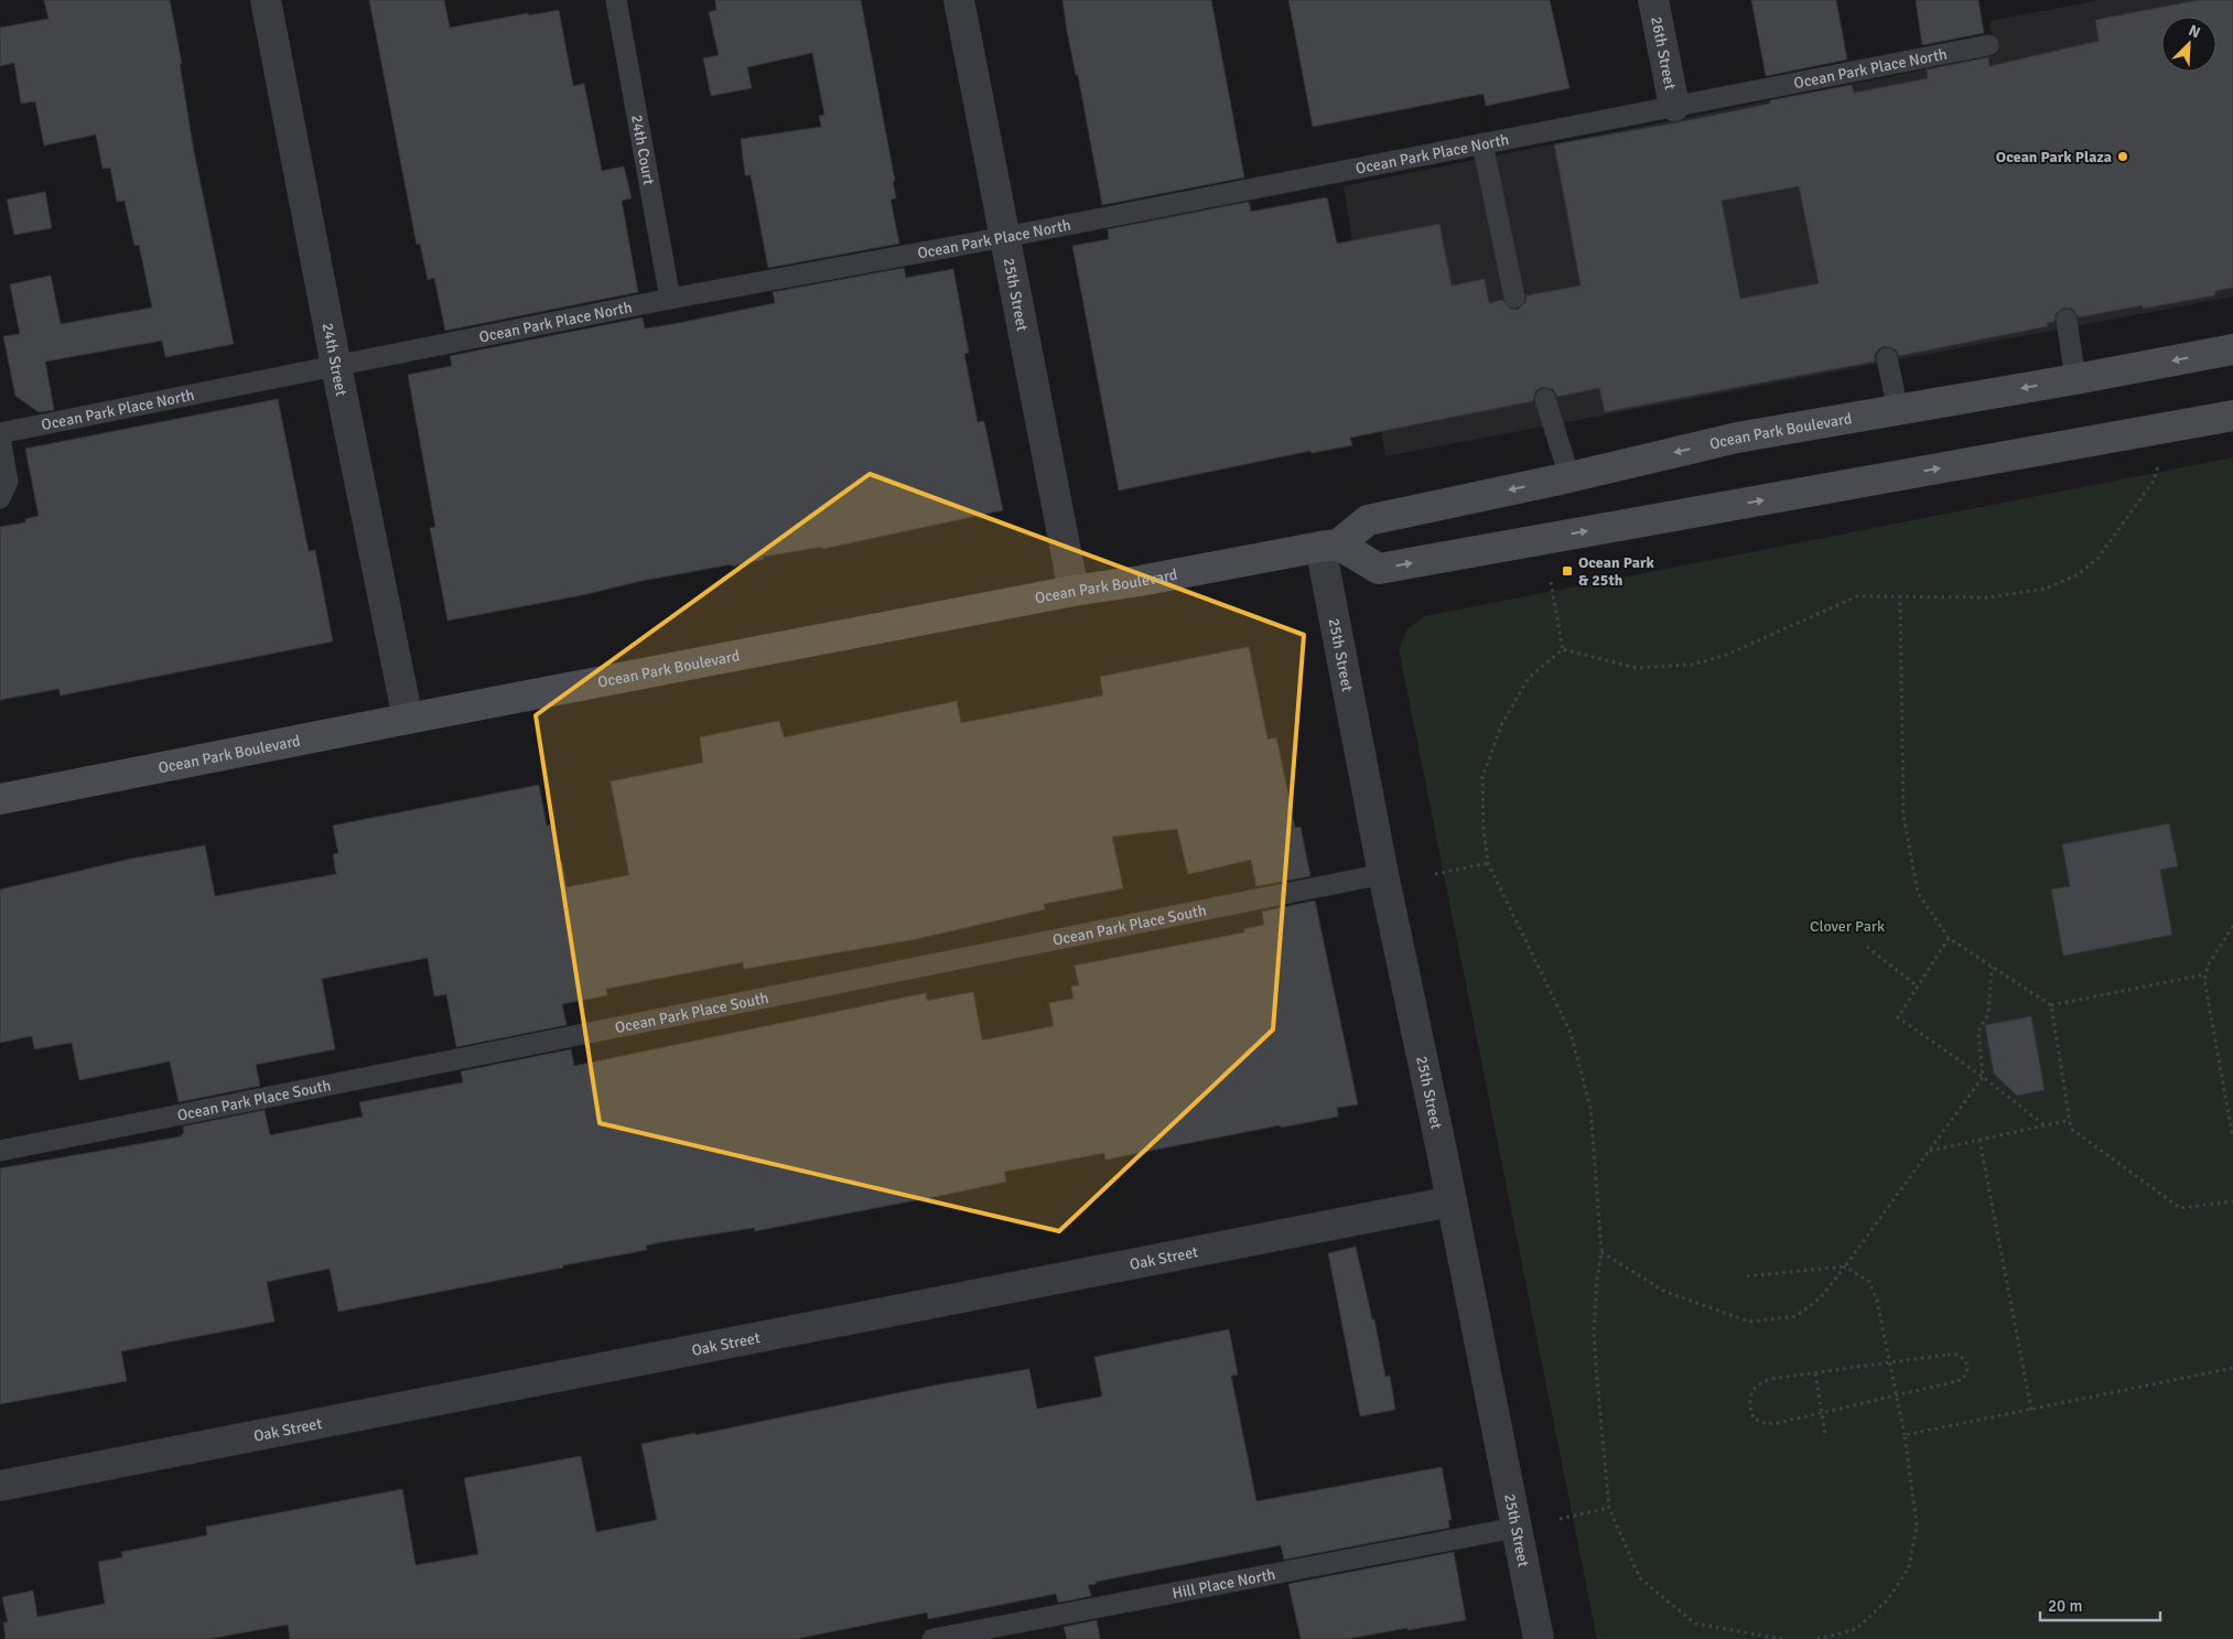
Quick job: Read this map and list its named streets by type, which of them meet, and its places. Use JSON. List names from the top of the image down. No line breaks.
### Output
{"streets":{"street":["26th Street","25th Street","24th Street","Ocean Park Boulevard","Oak Street"],"lane":["Ocean Park Place North","24th Court","Ocean Park Place South","Hill Place North"]},"crossings":[["26th Street","Ocean Park Place North"],["Ocean Park Place North","24th Court"],["Ocean Park Place North","25th Street"],["Ocean Park Place North","24th Street"],["25th Street","Ocean Park Boulevard"],["25th Street","Ocean Park Place South"],["25th Street","Oak Street"],["25th Street","Hill Place North"],["24th Street","Ocean Park Boulevard"]],"parks":["Clover Park"],"places":{"other":["Ocean Park Plaza"],"transit":["Ocean Park & 25th"]},"scale_bar":"20 m","north":"top right"}
